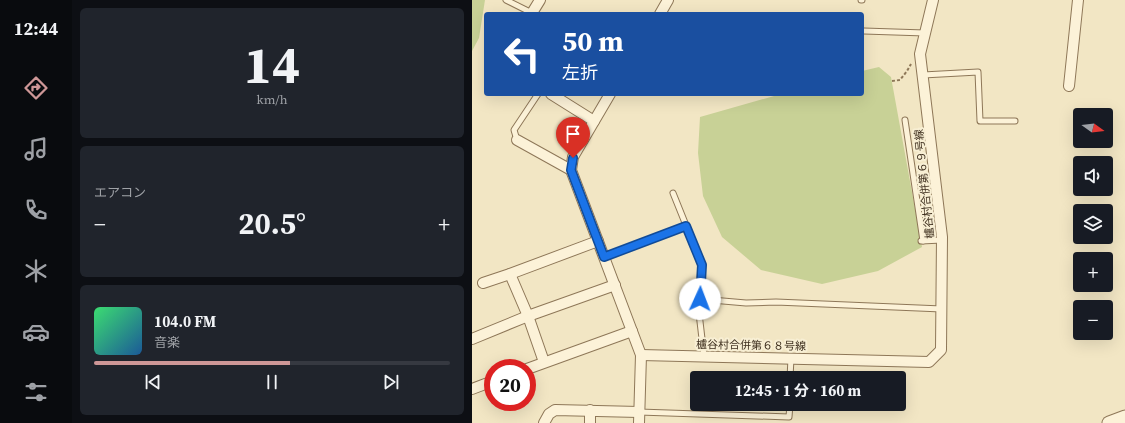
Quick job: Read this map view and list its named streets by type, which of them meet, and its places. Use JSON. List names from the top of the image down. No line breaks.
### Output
{"streets":{"street":["櫨谷村合併第６９号線","櫨谷村合併第６８号線"]},"crossings":[["櫨谷村合併第６９号線","櫨谷村合併第６８号線"]],"north":"right","page":{"tabs":"12:44","tile":[["14","km/h"],"エアコン"],"turn":["50 m","左折"],"map_buttons":["+","−"],"heat":["−","20.5°","+"],"song":["104.0 FM","音楽"],"limit":"20","trip":"12:45 · 1 分 · 160 m"}}
